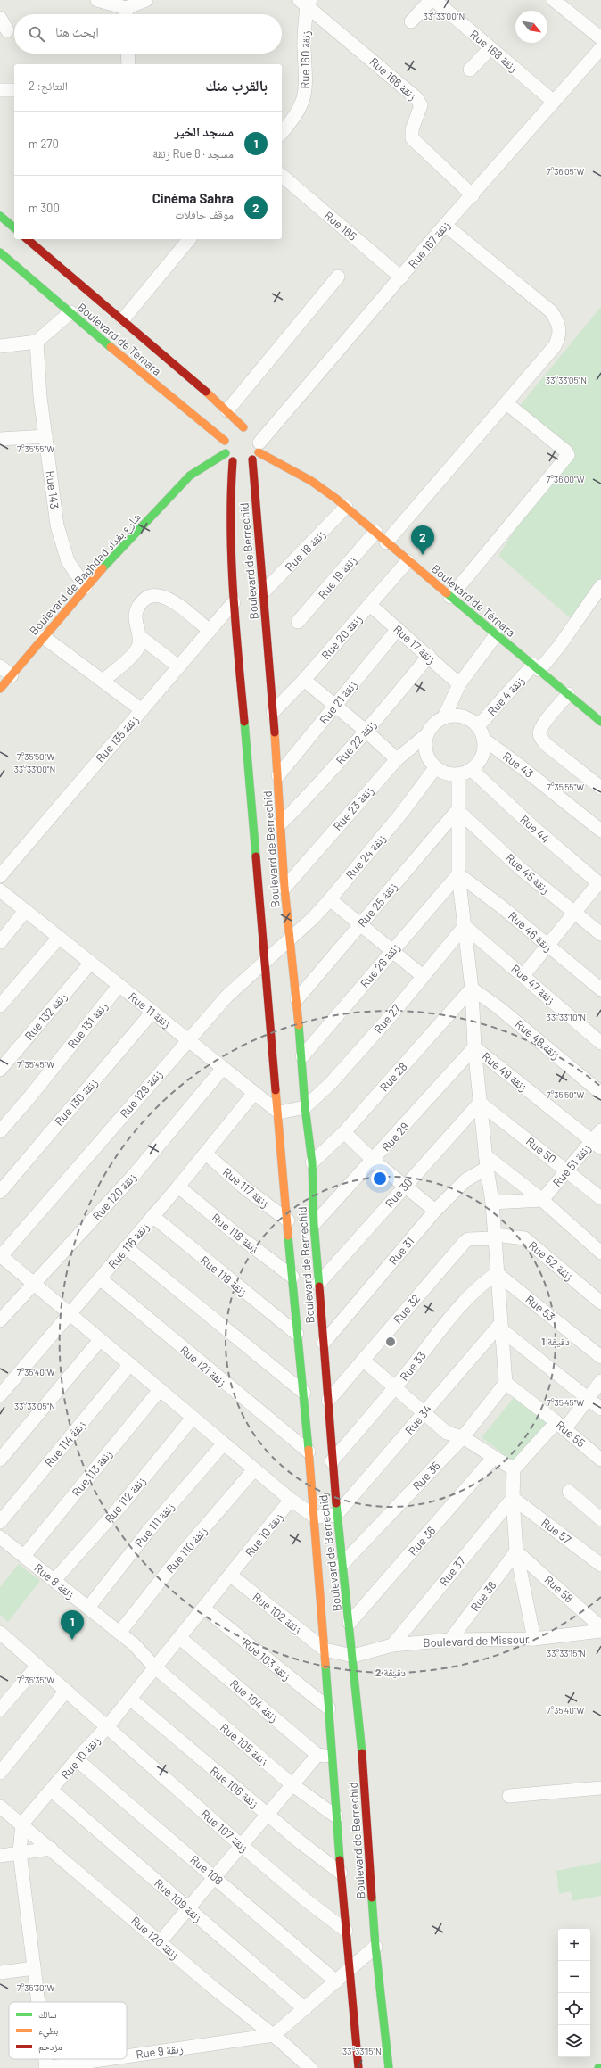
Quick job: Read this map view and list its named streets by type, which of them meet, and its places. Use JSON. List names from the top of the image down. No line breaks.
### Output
{"streets":{"street":["Rue 168 زنقة","Rue 160 زنقة","Rue 166 زنقة","Rue 165","Rue 167 زنقة","Boulevard de Témara","Rue 143","Rue 18 زنقة","Boulevard de Berrechid","Boulevard de Baghdad شارع بغداد","Rue 19 زنقة","Rue 20 زنقة","Rue 17 زنقة","Rue 4 زنقة","Rue 21 زنقة","Rue 135 زنقة","Rue 22 زنقة","Rue 43","Rue 23 زنقة","Rue 44","Rue 24 زنقة","Rue 45 زنقة","Rue 25 زنقة","Rue 46 زنقة","Rue 26 زنقة","Rue 47 زنقة","Rue 11 زنقة","Rue 132 زنقة","Rue 27","Rue 131 زنقة","Rue 48 زنقة","Rue 49 زنقة","Rue 28","Rue 129 زنقة","Rue 130 زنقة","Rue 29","Rue 50","Rue 51 زنقة","Rue 117 زنقة","Rue 30","Rue 120 زنقة","Rue 118 زنقة","Rue 116 زنقة","Rue 31","Rue 52 زنقة","Rue 119 زنقة","Rue 53","Rue 32","Rue 121 زنقة","Rue 33","Rue 34","Rue 55","Rue 114 زنقة","Rue 113 زنقة","Rue 35","Rue 112 زنقة","Rue 111 زنقة","Rue 57","Rue 10 زنقة","Rue 36","Rue 110 زنقة","Rue 37","Rue 8 زنقة","Rue 58","Rue 38","Rue 102 زنقة","Boulevard de Missour","Rue 103 زنقة","Rue 104 زنقة","Rue 105 زنقة","Rue 106 زنقة","Rue 107 زنقة","Rue 108","Rue 109 زنقة","Rue 9 زنقة"]},"crossings":[["Rue 168 زنقة","Rue 167 زنقة"],["Rue 160 زنقة","Rue 166 زنقة"],["Rue 166 زنقة","Rue 167 زنقة"],["Rue 165","Rue 167 زنقة"],["Rue 167 زنقة","Boulevard de Témara"],["Boulevard de Témara","Rue 18 زنقة"],["Boulevard de Témara","Rue 19 زنقة"],["Boulevard de Témara","Rue 20 زنقة"],["Boulevard de Témara","Rue 4 زنقة"],["Rue 143","Boulevard de Baghdad شارع بغداد"],["Rue 18 زنقة","Boulevard de Berrechid"],["Boulevard de Berrechid","Rue 20 زنقة"],["Boulevard de Berrechid","Rue 21 زنقة"],["Boulevard de Berrechid","Rue 135 زنقة"],["Boulevard de Berrechid","Rue 22 زنقة"],["Boulevard de Berrechid","Rue 23 زنقة"],["Boulevard de Berrechid","Rue 24 زنقة"],["Boulevard de Berrechid","Rue 25 زنقة"],["Boulevard de Berrechid","Rue 26 زنقة"],["Boulevard de Berrechid","Rue 11 زنقة"],["Boulevard de Berrechid","Rue 27"],["Boulevard de Berrechid","Rue 28"],["Boulevard de Berrechid","Rue 129 زنقة"],["Boulevard de Berrechid","Rue 29"],["Boulevard de Berrechid","Rue 117 زنقة"],["Boulevard de Berrechid","Rue 30"],["Boulevard de Berrechid","Rue 118 زنقة"],["Boulevard de Berrechid","Rue 31"],["Boulevard de Berrechid","Rue 119 زنقة"],["Boulevard de Berrechid","Rue 32"],["Boulevard de Berrechid","Rue 121 زنقة"],["Boulevard de Berrechid","Rue 33"],["Boulevard de Berrechid","Rue 34"],["Boulevard de Berrechid","Rue 35"],["Boulevard de Berrechid","Rue 36"],["Boulevard de Berrechid","Rue 102 زنقة"],["Boulevard de Berrechid","Boulevard de Missour"],["Boulevard de Berrechid","Rue 103 زنقة"],["Boulevard de Berrechid","Rue 105 زنقة"],["Boulevard de Berrechid","Rue 106 زنقة"],["Boulevard de Berrechid","Rue 107 زنقة"],["Rue 20 زنقة","Rue 17 زنقة"],["Rue 17 زنقة","Rue 21 زنقة"],["Rue 17 زنقة","Rue 22 زنقة"],["Rue 4 زنقة","Rue 43"],["Rue 4 زنقة","Rue 23 زنقة"],["Rue 4 زنقة","Rue 44"],["Rue 4 زنقة","Rue 24 زنقة"],["Rue 43","Rue 23 زنقة"],["Rue 43","Rue 44"],["Rue 43","Rue 24 زنقة"],["Rue 23 زنقة","Rue 44"],["Rue 23 زنقة","Rue 24 زنقة"],["Rue 44","Rue 24 زنقة"],["Rue 24 زنقة","Rue 129 زنقة"],["Rue 45 زنقة","Rue 25 زنقة"],["Rue 46 زنقة","Rue 26 زنقة"],["Rue 47 زنقة","Rue 27"],["Rue 11 زنقة","Rue 132 زنقة"],["Rue 11 زنقة","Rue 131 زنقة"],["Rue 11 زنقة","Rue 129 زنقة"],["Rue 11 زنقة","Rue 130 زنقة"],["Rue 11 زنقة","Rue 120 زنقة"],["Rue 11 زنقة","Rue 116 زنقة"],["Rue 48 زنقة","Rue 28"],["Rue 49 زنقة","Rue 29"],["Rue 49 زنقة","Rue 51 زنقة"],["Rue 50","Rue 51 زنقة"],["Rue 50","Rue 30"],["Rue 117 زنقة","Rue 116 زنقة"],["Rue 120 زنقة","Rue 10 زنقة"],["Rue 120 زنقة","Rue 9 زنقة"],["Rue 118 زنقة","Rue 116 زنقة"],["Rue 116 زنقة","Rue 119 زنقة"],["Rue 116 زنقة","Rue 121 زنقة"],["Rue 52 زنقة","Rue 32"],["Rue 53","Rue 33"],["Rue 55","Rue 35"],["Rue 113 زنقة","Rue 8 زنقة"],["Rue 112 زنقة","Rue 8 زنقة"],["Rue 111 زنقة","Rue 8 زنقة"],["Rue 57","Rue 37"],["Rue 10 زنقة","Rue 8 زنقة"],["Rue 10 زنقة","Rue 102 زنقة"],["Rue 10 زنقة","Rue 103 زنقة"],["Rue 10 زنقة","Rue 104 زنقة"],["Rue 10 زنقة","Rue 105 زنقة"],["Rue 10 زنقة","Rue 106 زنقة"],["Rue 10 زنقة","Rue 107 زنقة"],["Rue 10 زنقة","Rue 108"],["Rue 10 زنقة","Rue 109 زنقة"],["Rue 110 زنقة","Rue 8 زنقة"],["Rue 37","Boulevard de Missour"],["Rue 8 زنقة","Rue 105 زنقة"],["Rue 58","Rue 38"],["Rue 38","Boulevard de Missour"]],"legend":["سالك","بطيء","مزدحم"],"north":"bottom right","page":{"search":"ابحث هنا","heading":["بالقرب منك","النتائج: 2"],"list":[{"mark":"1","name":"مسجد الخير","note":"مسجد · Rue 8 زنقة","value":"270 m"},{"mark":"2","name":"Cinéma Sahra","note":"موقف حافلات","value":"300 m"}],"pins":["2","1"],"map_buttons":["+","−"]},"coordinates":["33°33'00\"N","7°36'05\"W","33°33'05\"N","7°35'55\"W","7°36'00\"W","7°35'50\"W","33°33'10\"N","7°35'45\"W","7°35'40\"W","33°33'15\"N","7°35'35\"W","7°35'30\"W"],"rings":["1 دقيقة","2 دقيقة"]}
